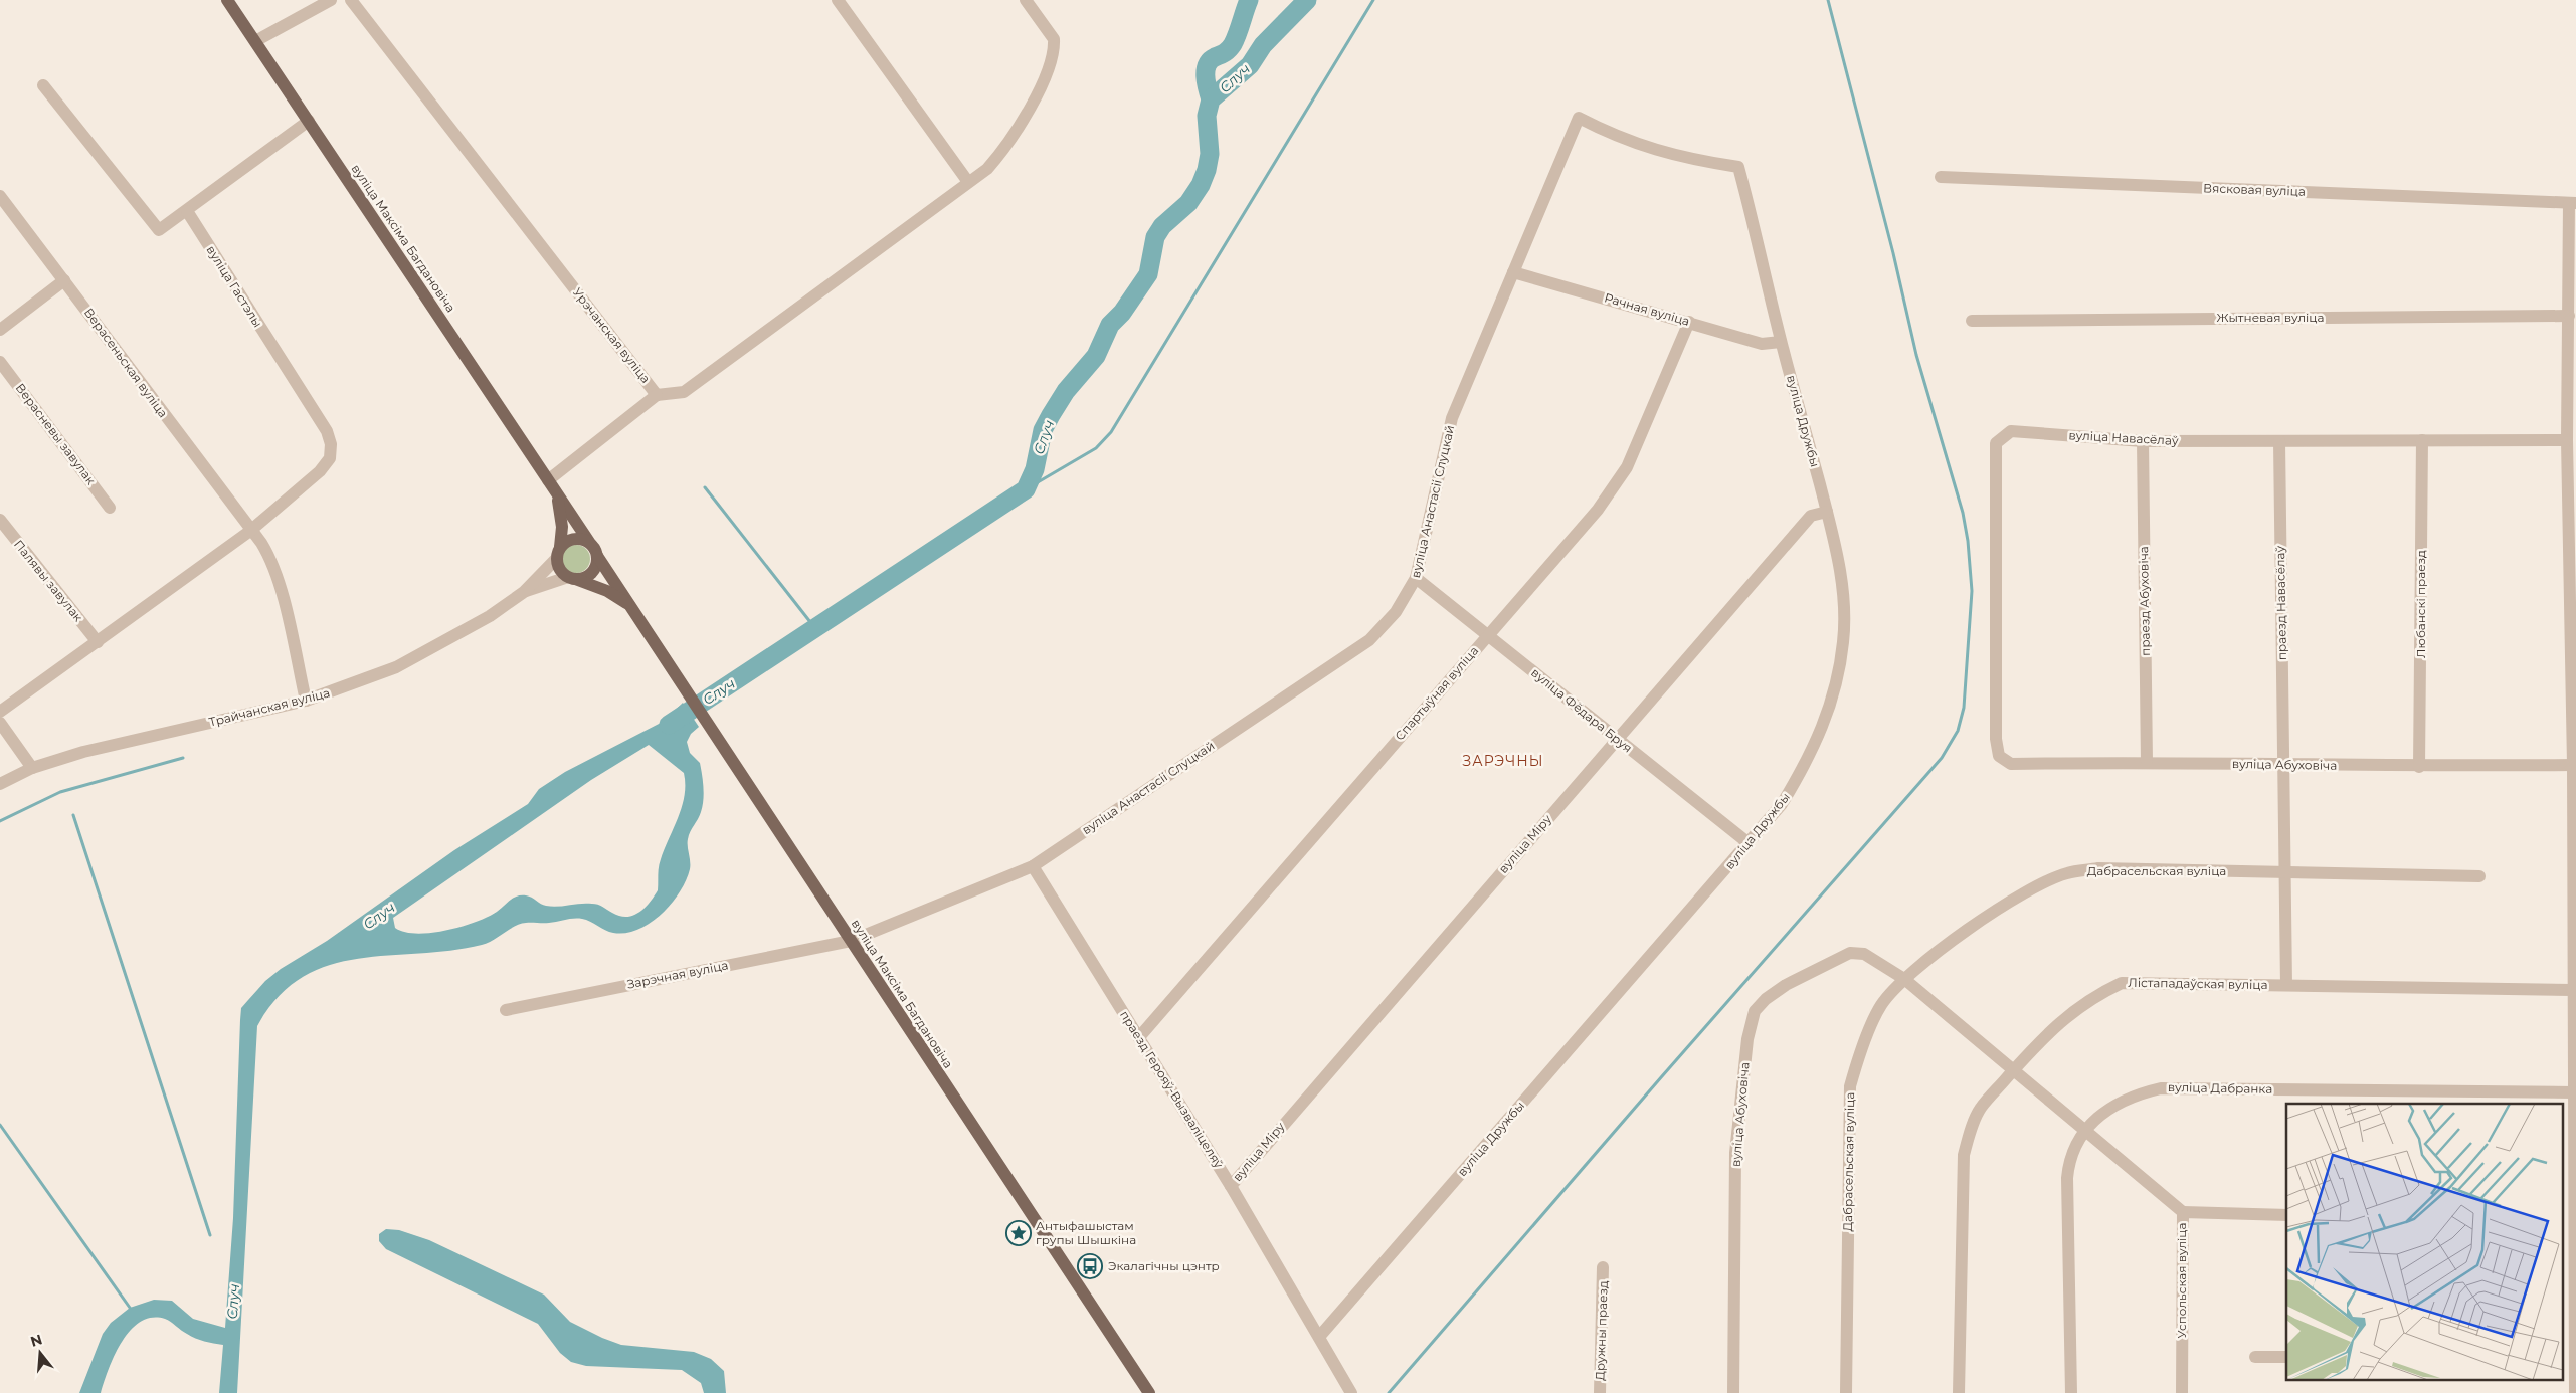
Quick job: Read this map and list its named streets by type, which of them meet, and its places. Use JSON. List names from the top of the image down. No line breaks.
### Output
{"streets":{"main road":["вуліца Максіма Багдановіча"],"street":["Вясковая вуліца","вуліца Гастэлы","Рачная вуліца","Жытневая вуліца","Урэчанская вуліца","Верасеньская вуліца","вуліца Дружбы","Верасневы завулак","вуліца Навасёлаў","вуліца Анастасіі Слуцкай","Палявы завулак","праезд Абуховіча","праезд Навасёлаў","Любанскі праезд","Спартыўная вуліца","Трайчанская вуліца","вуліца Фёдара Бруя","вуліца Абуховіча","вуліца Міру","Дабрасельская вуліца","Зарэчная вуліца","Лістападаўская вуліца","вуліца Дабранка","праезд Герояў-Вызваліцеляў","Успольская вуліца","Дружны праезд"]},"crossings":[["вуліца Максіма Багдановіча","вуліца Анастасіі Слуцкай"],["вуліца Максіма Багдановіча","Трайчанская вуліца"],["вуліца Максіма Багдановіча","Зарэчная вуліца"],["вуліца Гастэлы","Верасеньская вуліца"],["вуліца Гастэлы","Палявы завулак"],["Рачная вуліца","вуліца Дружбы"],["Рачная вуліца","вуліца Анастасіі Слуцкай"],["Рачная вуліца","Спартыўная вуліца"],["Верасеньская вуліца","Трайчанская вуліца"],["вуліца Дружбы","вуліца Анастасіі Слуцкай"],["вуліца Дружбы","вуліца Фёдара Бруя"],["вуліца Дружбы","вуліца Міру"],["вуліца Дружбы","праезд Герояў-Вызваліцеляў"],["вуліца Навасёлаў","праезд Абуховіча"],["вуліца Навасёлаў","праезд Навасёлаў"],["вуліца Навасёлаў","Любанскі праезд"],["вуліца Навасёлаў","вуліца Абуховіча"],["вуліца Анастасіі Слуцкай","вуліца Фёдара Бруя"],["вуліца Анастасіі Слуцкай","Зарэчная вуліца"],["вуліца Анастасіі Слуцкай","праезд Герояў-Вызваліцеляў"],["праезд Абуховіча","вуліца Абуховіча"],["праезд Навасёлаў","вуліца Абуховіча"],["праезд Навасёлаў","Дабрасельская вуліца"],["праезд Навасёлаў","Лістападаўская вуліца"],["Любанскі праезд","вуліца Абуховіча"],["Спартыўная вуліца","вуліца Фёдара Бруя"],["Спартыўная вуліца","праезд Герояў-Вызваліцеляў"],["вуліца Фёдара Бруя","вуліца Міру"],["вуліца Абуховіча","Дабрасельская вуліца"],["вуліца Абуховіча","Лістападаўская вуліца"],["вуліца Абуховіча","вуліца Дабранка"],["вуліца Абуховіча","Успольская вуліца"],["вуліца Міру","праезд Герояў-Вызваліцеляў"]],"districts":["ЗАРЭЧНЫ"],"water":["Случ"],"places":{"place":["Антыфашыстам групы Шышкіна"],"bus stop":["Экалагічны цэнтр"]},"north":"top"}
